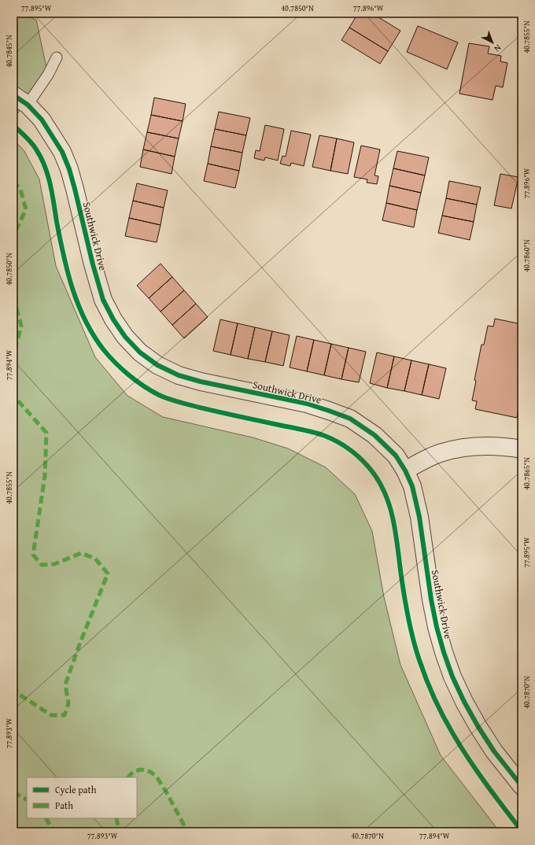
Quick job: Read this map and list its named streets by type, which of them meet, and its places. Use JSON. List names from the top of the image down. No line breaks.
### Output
{"streets":{"street":["Southwick Drive"]},"legend":["Cycle path","Path"],"north":"bottom right","coordinates":["77.895°W","40.7850°N","77.896°W","40.7855°N","40.7845°N","40.7860°N","77.894°W","40.7865°N","40.7870°N","77.893°W"]}
